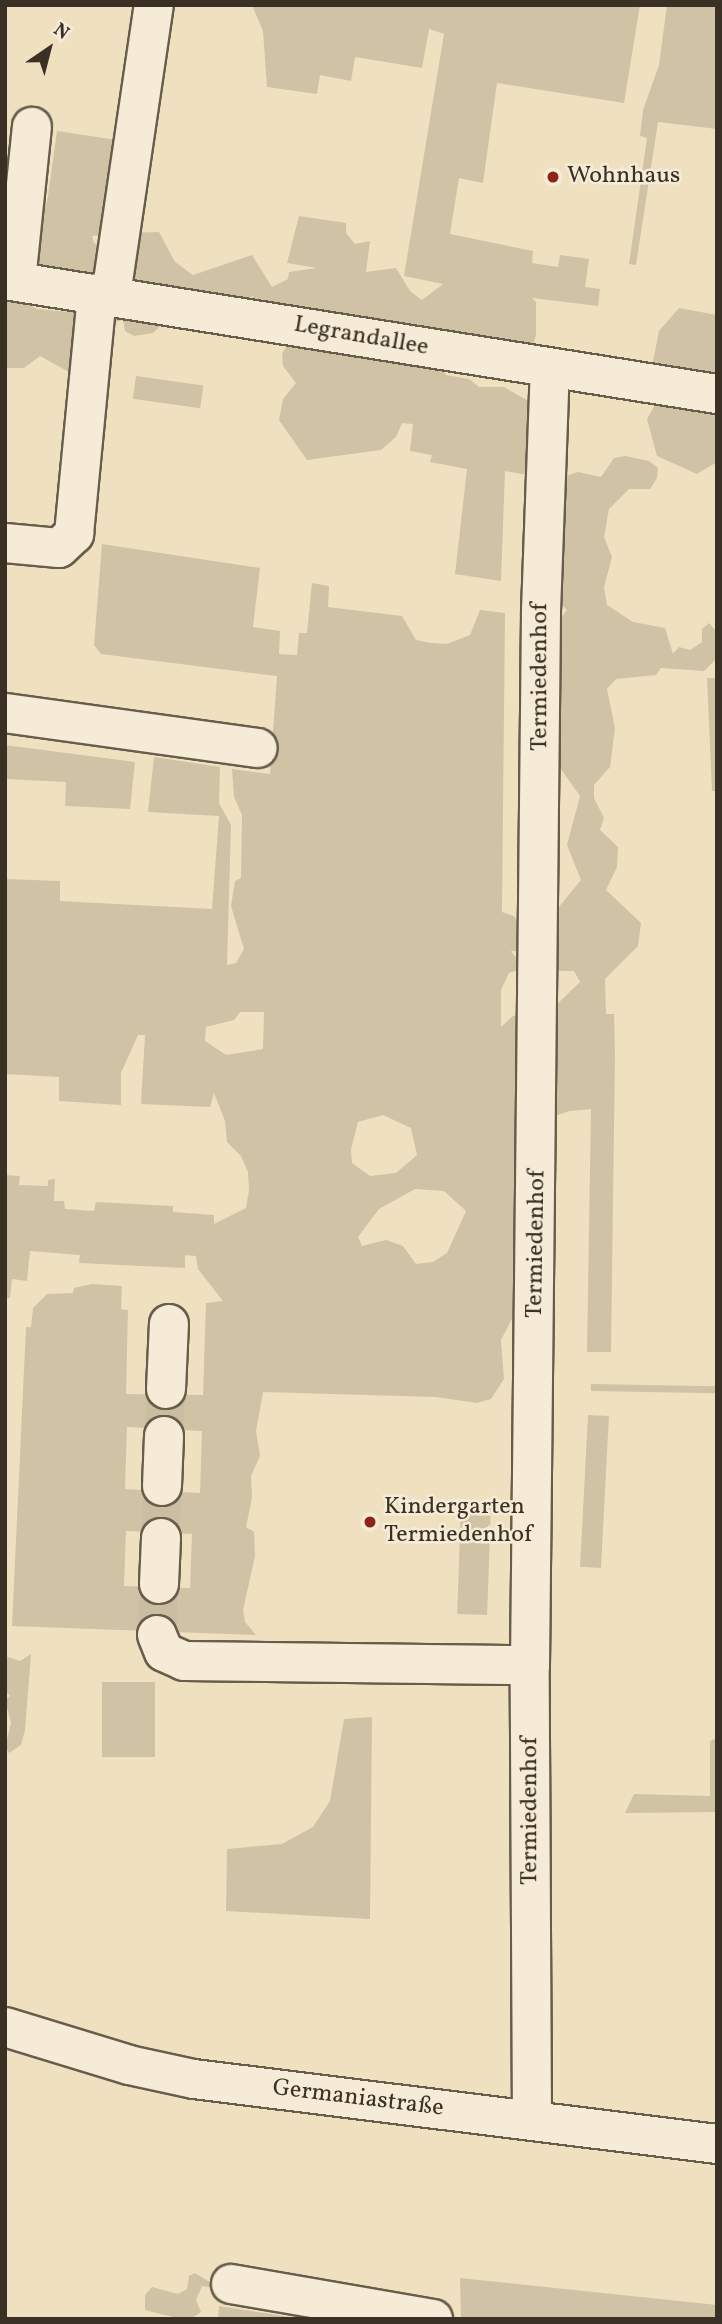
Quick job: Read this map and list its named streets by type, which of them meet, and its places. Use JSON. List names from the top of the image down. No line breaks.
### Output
{"streets":{"street":["Legrandallee","Termiedenhof","Germaniastraße"]},"crossings":[["Legrandallee","Termiedenhof"],["Termiedenhof","Germaniastraße"]],"places":["Wohnhaus","Kindergarten Termiedenhof"],"north":"top right"}
